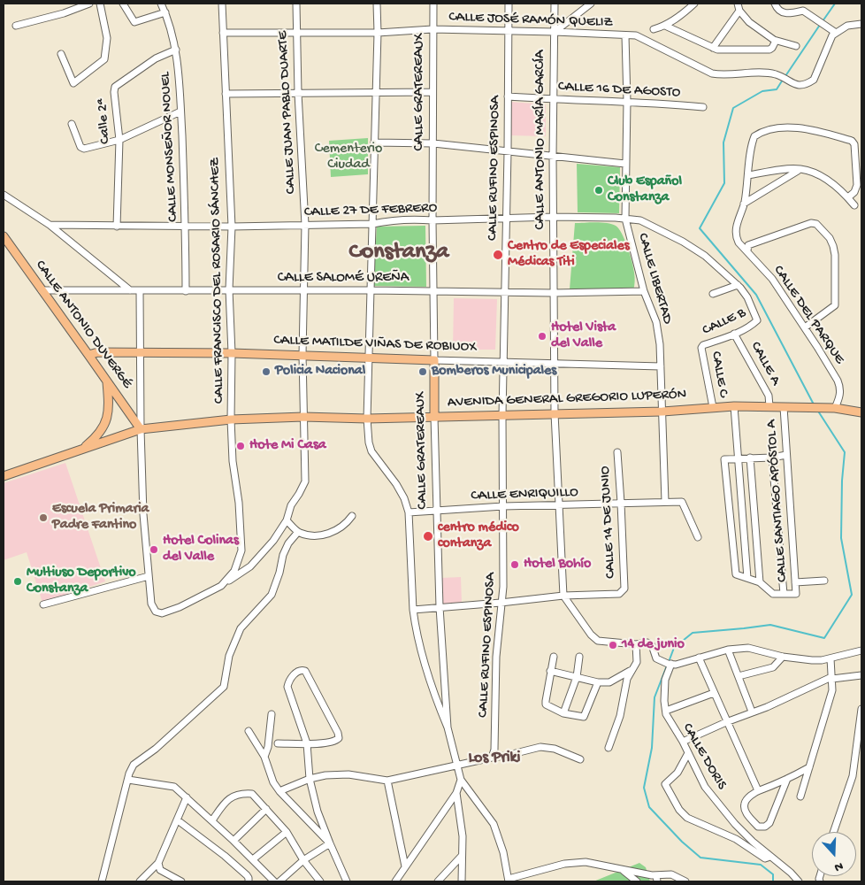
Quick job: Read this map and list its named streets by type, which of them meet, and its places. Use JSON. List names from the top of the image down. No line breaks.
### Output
{"streets":{"main road":["CALLE GRATEREAUX","CALLE ANTONIO DUVERGÉ","CALLE MATILDE VIÑAS DE ROBIUOX","AVENIDA GENERAL GREGORIO LUPERÓN"],"street":["CALLE JOSÉ RAMÓN QUELIZ","CALLE 16 DE AGOSTO","CALLE JUAN PABLO DUARTE","Calle 2ª","CALLE ANTONIO MARÍA GARCÍA","CALLE MONSEÑOR NOUEL","CALLE RUFINO ESPINOSA","CALLE 27 DE FEBRERO","CALLE SALOMÉ UREÑA","CALLE LIBERTAD","CALLE FRANCISCO DEL ROSARIO SÁNCHEZ","CALLE DEL PARQUE","CALLE B","CALLE A","CALLE C","CALLE ENRIQUILLO","CALLE SANTIAGO APÓSTOL A","CALLE 14 DE JUNIO","CALLE DORIS"]},"crossings":[["CALLE JOSÉ RAMÓN QUELIZ","CALLE GRATEREAUX"],["CALLE JOSÉ RAMÓN QUELIZ","CALLE JUAN PABLO DUARTE"],["CALLE JOSÉ RAMÓN QUELIZ","CALLE ANTONIO MARÍA GARCÍA"],["CALLE JOSÉ RAMÓN QUELIZ","CALLE RUFINO ESPINOSA"],["CALLE JOSÉ RAMÓN QUELIZ","CALLE LIBERTAD"],["CALLE JOSÉ RAMÓN QUELIZ","CALLE FRANCISCO DEL ROSARIO SÁNCHEZ"],["CALLE 16 DE AGOSTO","CALLE ANTONIO MARÍA GARCÍA"],["CALLE 16 DE AGOSTO","CALLE RUFINO ESPINOSA"],["CALLE 16 DE AGOSTO","CALLE LIBERTAD"],["CALLE GRATEREAUX","CALLE 27 DE FEBRERO"],["CALLE GRATEREAUX","CALLE SALOMÉ UREÑA"],["CALLE GRATEREAUX","CALLE MATILDE VIÑAS DE ROBIUOX"],["CALLE GRATEREAUX","AVENIDA GENERAL GREGORIO LUPERÓN"],["CALLE GRATEREAUX","CALLE ENRIQUILLO"],["CALLE GRATEREAUX","CALLE 14 DE JUNIO"],["CALLE JUAN PABLO DUARTE","CALLE 27 DE FEBRERO"],["CALLE JUAN PABLO DUARTE","CALLE SALOMÉ UREÑA"],["CALLE JUAN PABLO DUARTE","CALLE FRANCISCO DEL ROSARIO SÁNCHEZ"],["CALLE JUAN PABLO DUARTE","CALLE MATILDE VIÑAS DE ROBIUOX"],["CALLE JUAN PABLO DUARTE","AVENIDA GENERAL GREGORIO LUPERÓN"],["Calle 2ª","CALLE MONSEÑOR NOUEL"],["Calle 2ª","CALLE 27 DE FEBRERO"],["CALLE ANTONIO MARÍA GARCÍA","CALLE 27 DE FEBRERO"],["CALLE ANTONIO MARÍA GARCÍA","CALLE SALOMÉ UREÑA"],["CALLE ANTONIO MARÍA GARCÍA","CALLE MATILDE VIÑAS DE ROBIUOX"],["CALLE ANTONIO MARÍA GARCÍA","AVENIDA GENERAL GREGORIO LUPERÓN"],["CALLE ANTONIO MARÍA GARCÍA","CALLE ENRIQUILLO"],["CALLE ANTONIO MARÍA GARCÍA","CALLE 14 DE JUNIO"],["CALLE MONSEÑOR NOUEL","CALLE 27 DE FEBRERO"],["CALLE MONSEÑOR NOUEL","CALLE SALOMÉ UREÑA"],["CALLE RUFINO ESPINOSA","CALLE 27 DE FEBRERO"],["CALLE RUFINO ESPINOSA","CALLE SALOMÉ UREÑA"],["CALLE RUFINO ESPINOSA","CALLE MATILDE VIÑAS DE ROBIUOX"],["CALLE RUFINO ESPINOSA","AVENIDA GENERAL GREGORIO LUPERÓN"],["CALLE RUFINO ESPINOSA","CALLE ENRIQUILLO"],["CALLE RUFINO ESPINOSA","CALLE 14 DE JUNIO"],["CALLE 27 DE FEBRERO","CALLE LIBERTAD"],["CALLE 27 DE FEBRERO","CALLE FRANCISCO DEL ROSARIO SÁNCHEZ"],["CALLE 27 DE FEBRERO","CALLE B"],["CALLE SALOMÉ UREÑA","CALLE LIBERTAD"],["CALLE SALOMÉ UREÑA","CALLE FRANCISCO DEL ROSARIO SÁNCHEZ"],["CALLE SALOMÉ UREÑA","CALLE ANTONIO DUVERGÉ"],["CALLE LIBERTAD","CALLE MATILDE VIÑAS DE ROBIUOX"],["CALLE LIBERTAD","AVENIDA GENERAL GREGORIO LUPERÓN"],["CALLE LIBERTAD","CALLE ENRIQUILLO"],["CALLE FRANCISCO DEL ROSARIO SÁNCHEZ","CALLE MATILDE VIÑAS DE ROBIUOX"],["CALLE FRANCISCO DEL ROSARIO SÁNCHEZ","AVENIDA GENERAL GREGORIO LUPERÓN"],["CALLE DEL PARQUE","AVENIDA GENERAL GREGORIO LUPERÓN"],["CALLE B","CALLE A"],["CALLE B","CALLE C"],["CALLE ANTONIO DUVERGÉ","CALLE MATILDE VIÑAS DE ROBIUOX"],["CALLE ANTONIO DUVERGÉ","AVENIDA GENERAL GREGORIO LUPERÓN"],["CALLE A","AVENIDA GENERAL GREGORIO LUPERÓN"],["CALLE C","AVENIDA GENERAL GREGORIO LUPERÓN"],["AVENIDA GENERAL GREGORIO LUPERÓN","CALLE SANTIAGO APÓSTOL A"],["CALLE ENRIQUILLO","CALLE 14 DE JUNIO"]],"districts":["Constanza","Los Priki"],"parks":["Cementerio Ciudad"],"places":["Club Español Constanza","Centro de Especiales Médicas Titi","Hotel Vista del Valle","Policia Nacional","Bomberos Municipales","Hote Mi Casa","Escuela Primaria Padre Fantino","centro médico contanza","Hotel Colinas del Valle","Hotel Bohío","Multiuso Deportivo Constanza","14 de junio"],"north":"bottom"}
